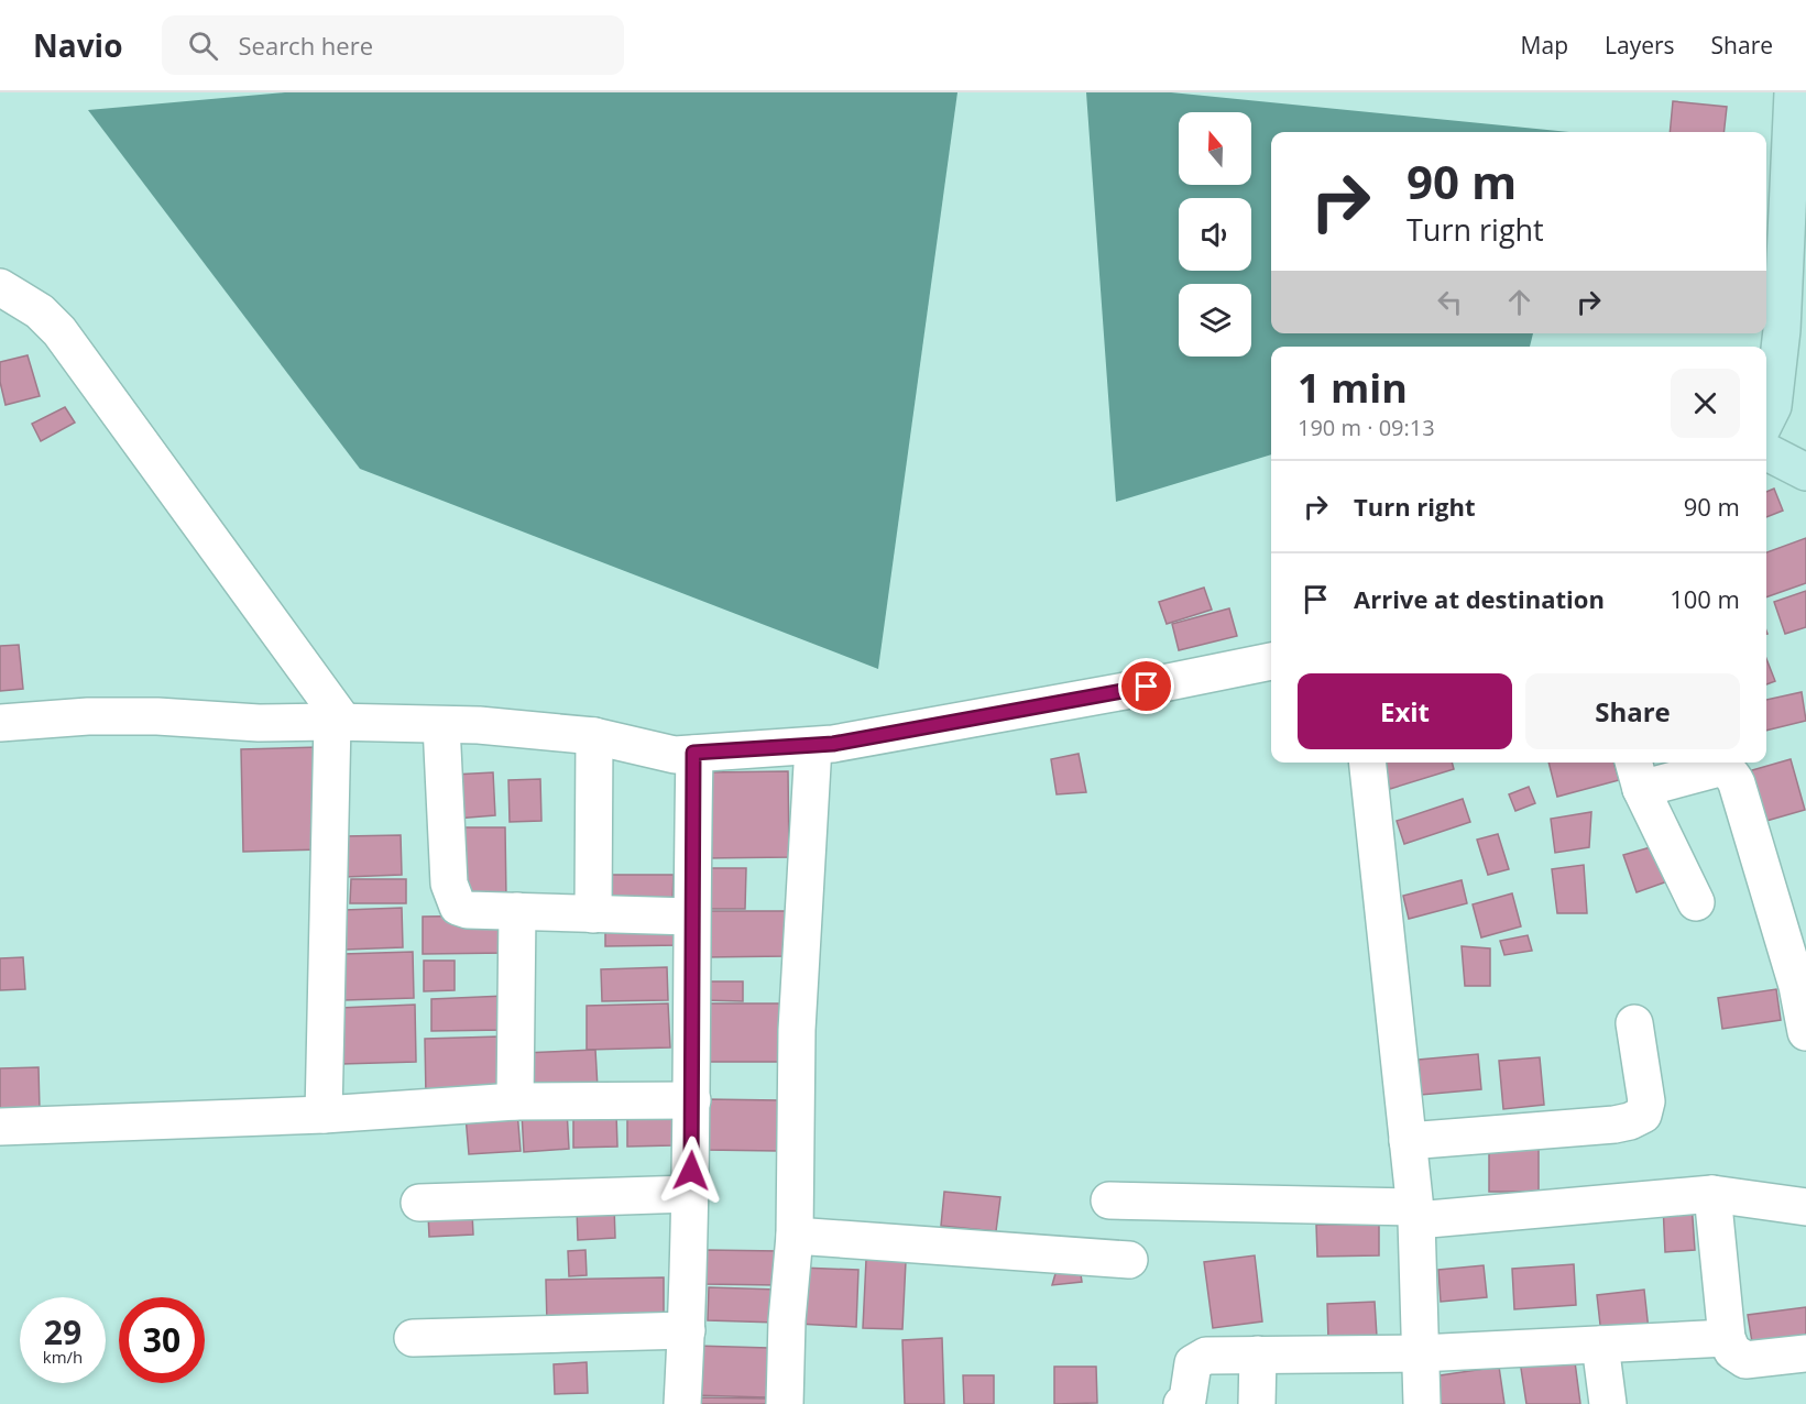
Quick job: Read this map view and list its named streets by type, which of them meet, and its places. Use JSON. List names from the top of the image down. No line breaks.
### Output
{"north":"top","page":{"header":"Navio","search":"Search here","nav":["Map","Layers","Share"],"turn":["90 m","Turn right"],"heading":["1 min","190 m · 09:13"],"list":[{"name":"Turn right","value":"90 m"},{"name":"Arrive at destination","value":"100 m"}],"buttons":["Exit","Share"],"speed":"29 km/h","limit":"30"}}
